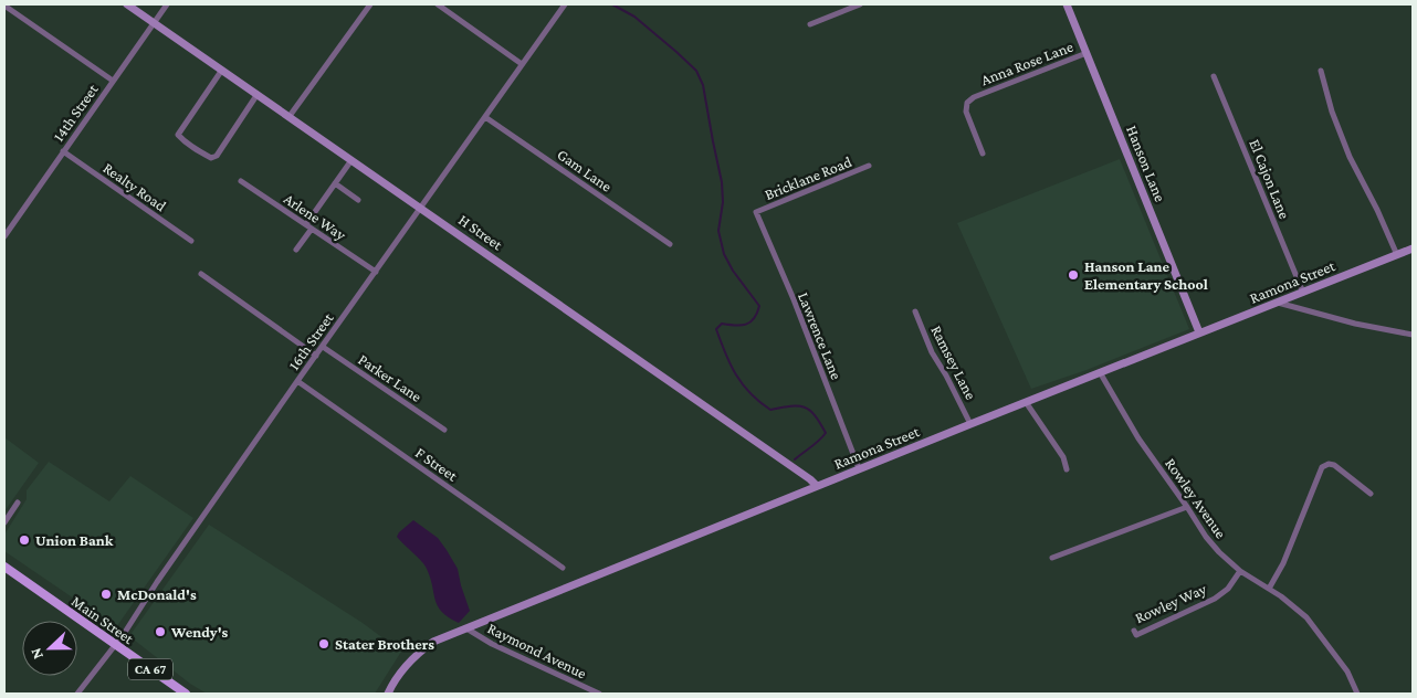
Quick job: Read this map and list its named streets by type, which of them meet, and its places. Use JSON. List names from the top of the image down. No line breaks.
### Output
{"streets":{"main road":["Hanson Lane","H Street","Ramona Street","Main Street","CA 67"],"street":["Anna Rose Lane","14th Street","Gam Lane","Bricklane Road","El Cajon Lane","Realty Road","Arlene Way","Lawrence Lane","16th Street","Ramsey Lane","Parker Lane","F Street","Rowley Avenue","Rowley Way","Raymond Avenue"]},"crossings":[["Anna Rose Lane","Hanson Lane"],["14th Street","Realty Road"],["14th Street","H Street"],["Hanson Lane","Ramona Street"],["Gam Lane","16th Street"],["Bricklane Road","Lawrence Lane"],["El Cajon Lane","Ramona Street"],["Arlene Way","16th Street"],["H Street","Ramona Street"],["H Street","16th Street"],["Ramona Street","Lawrence Lane"],["Ramona Street","Ramsey Lane"],["Ramona Street","Rowley Avenue"],["Ramona Street","Raymond Avenue"],["16th Street","Parker Lane"],["16th Street","F Street"],["16th Street","Main Street"],["Rowley Avenue","Rowley Way"]],"places":["Hanson Lane Elementary School","Union Bank","McDonald's","Wendy's","Stater Brothers"],"north":"left"}
